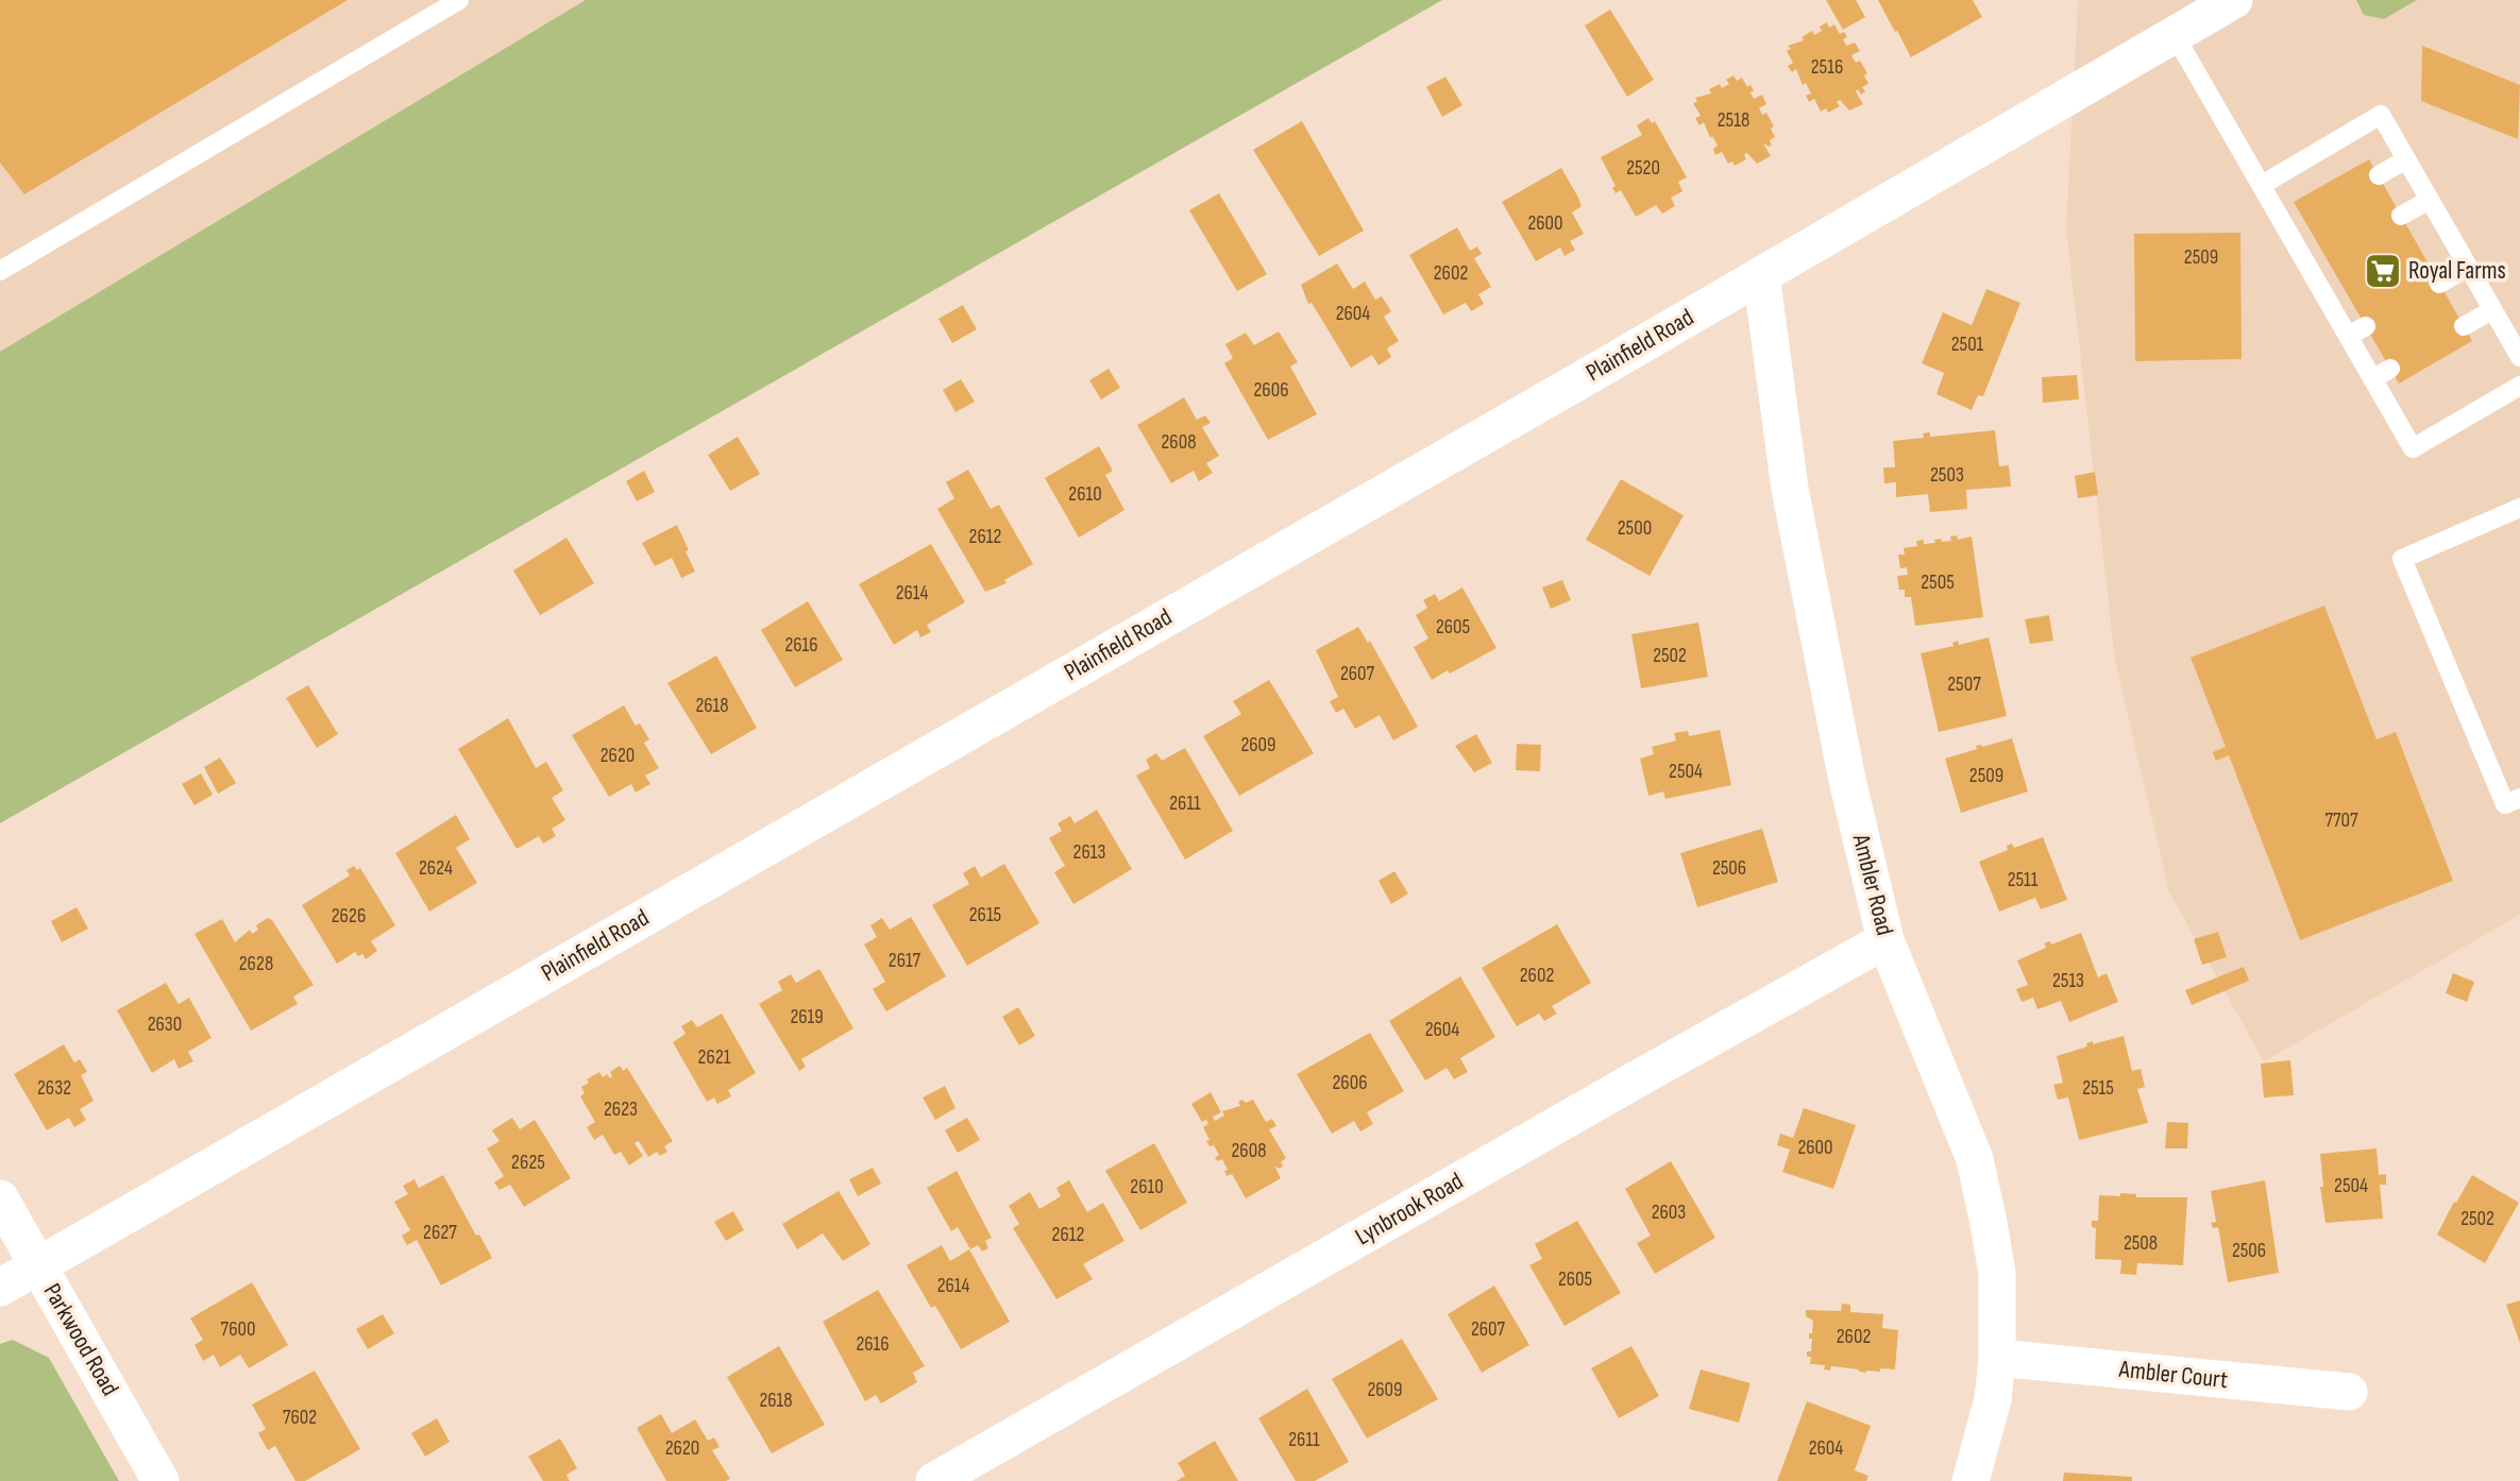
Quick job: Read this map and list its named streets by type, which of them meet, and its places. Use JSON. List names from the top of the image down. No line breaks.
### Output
{"streets":{"street":["Plainfield Road","Ambler Road","Lynbrook Road","Parkwood Road","Ambler Court"]},"crossings":[["Plainfield Road","Ambler Road"],["Plainfield Road","Parkwood Road"],["Ambler Road","Lynbrook Road"],["Ambler Road","Ambler Court"]],"places":{"supermarket":["Royal Farms"]},"house_numbers":["2516","2518","2520","2600","2509","2602","2604","2501","2606","2608","2503","2610","2500","2612","2505","2614","2605","2616","2502","2607","2507","2618","2609","2620","2504","2509","2611","7707","2613","2624","2506","2511","2615","2626","2617","2628","2602","2513","2619","2630","2604","2621","2606","2632","2515","2623","2600","2608","2625","2504","2610","2603","2502","2627","2612","2508","2506","2605","2614","7600","2607","2602","2616","2609","2618","7602","2611","2620","2604"]}
